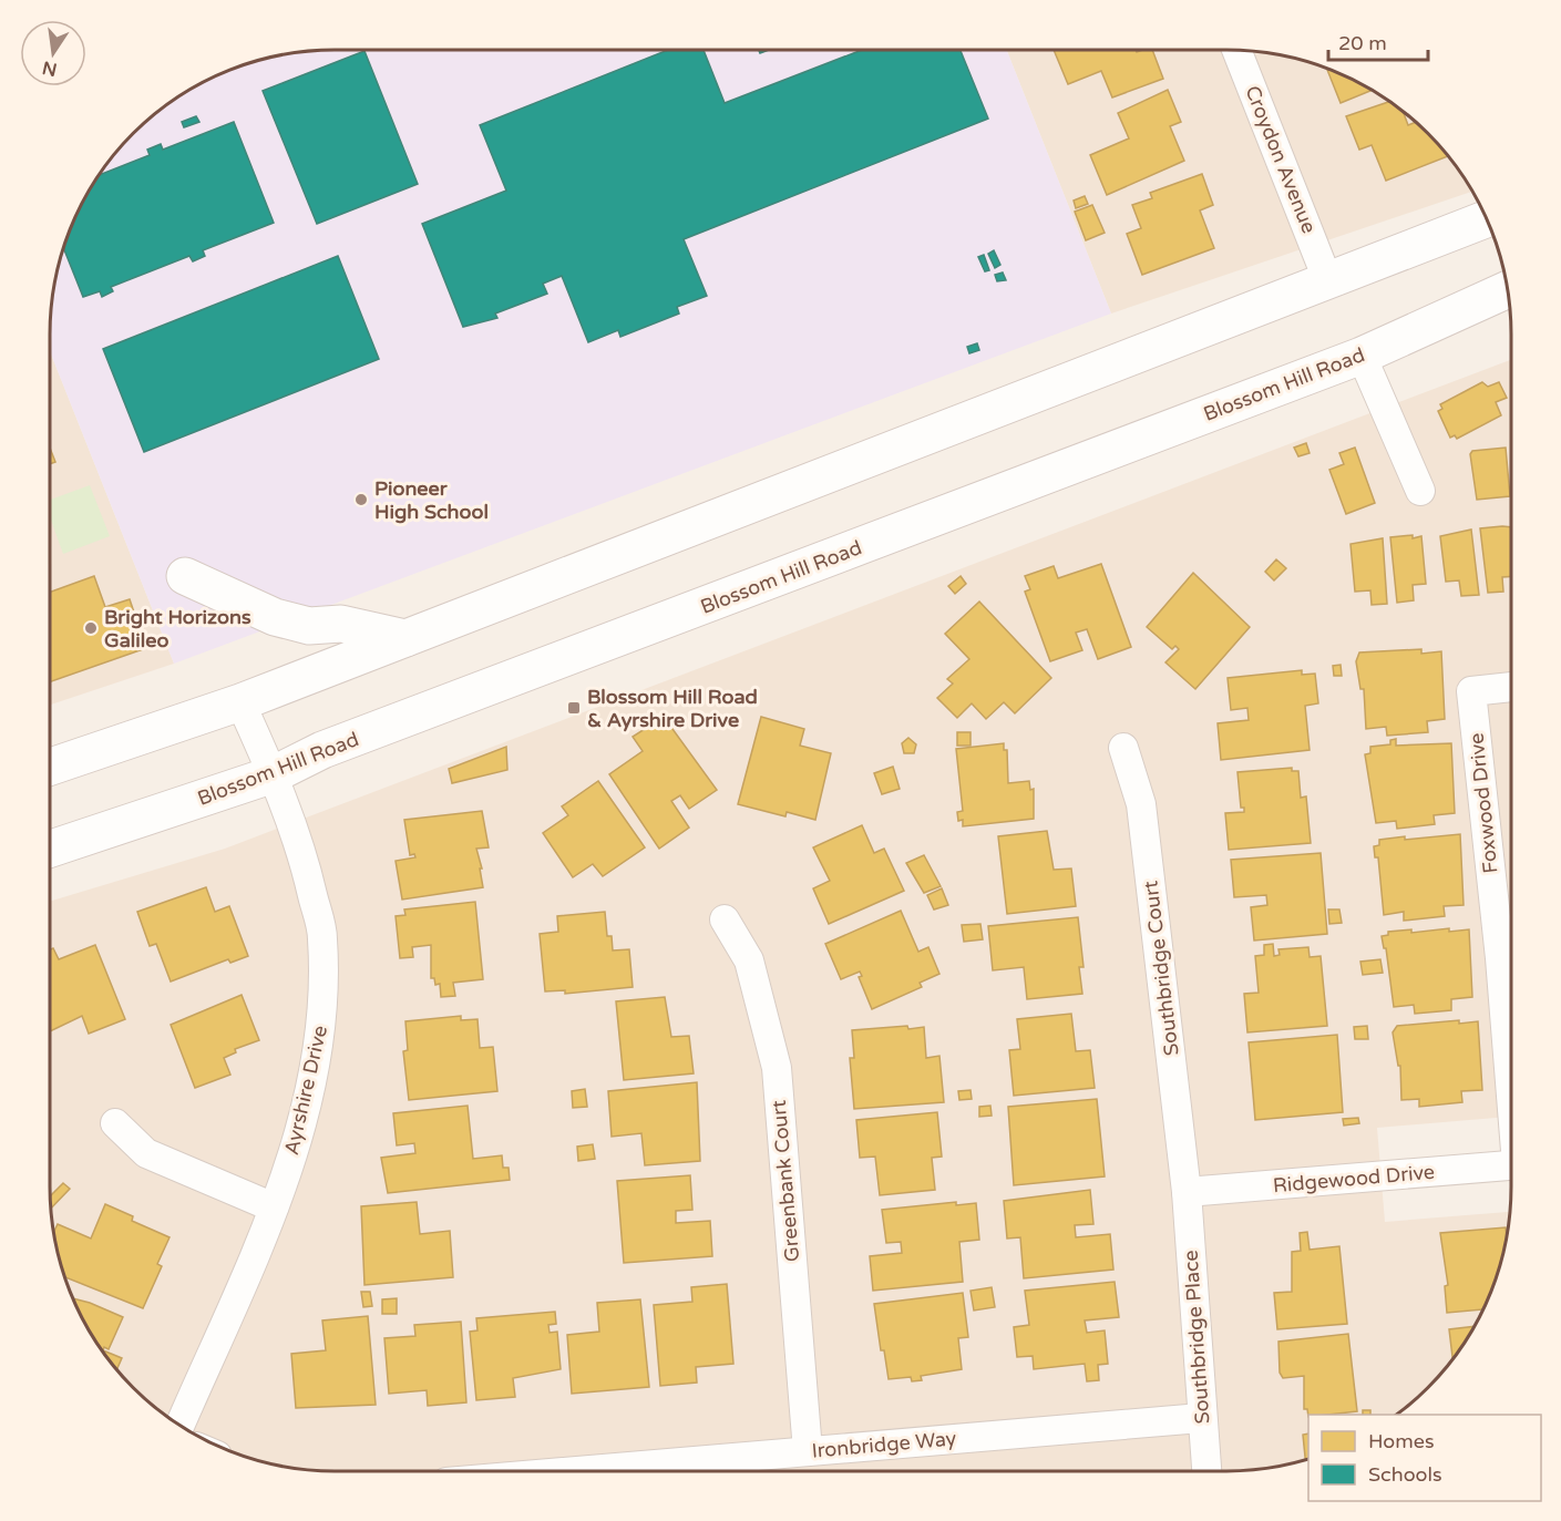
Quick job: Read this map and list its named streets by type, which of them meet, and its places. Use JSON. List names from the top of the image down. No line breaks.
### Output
{"streets":{"main road":["Blossom Hill Road"],"street":["Croydon Avenue","Foxwood Drive","Southbridge Court","Ayrshire Drive","Ridgewood Drive","Greenbank Court","Southbridge Place","Ironbridge Way"]},"crossings":[["Blossom Hill Road","Ayrshire Drive"],["Southbridge Court","Ridgewood Drive"],["Southbridge Court","Southbridge Place"],["Ridgewood Drive","Southbridge Place"],["Greenbank Court","Ironbridge Way"],["Southbridge Place","Ironbridge Way"]],"places":{"other":["Pioneer High School","Bright Horizons Galileo"],"transit":["Blossom Hill Road & Ayrshire Drive"]},"legend":["Homes","Schools"],"scale_bar":"20 m","north":"bottom"}
